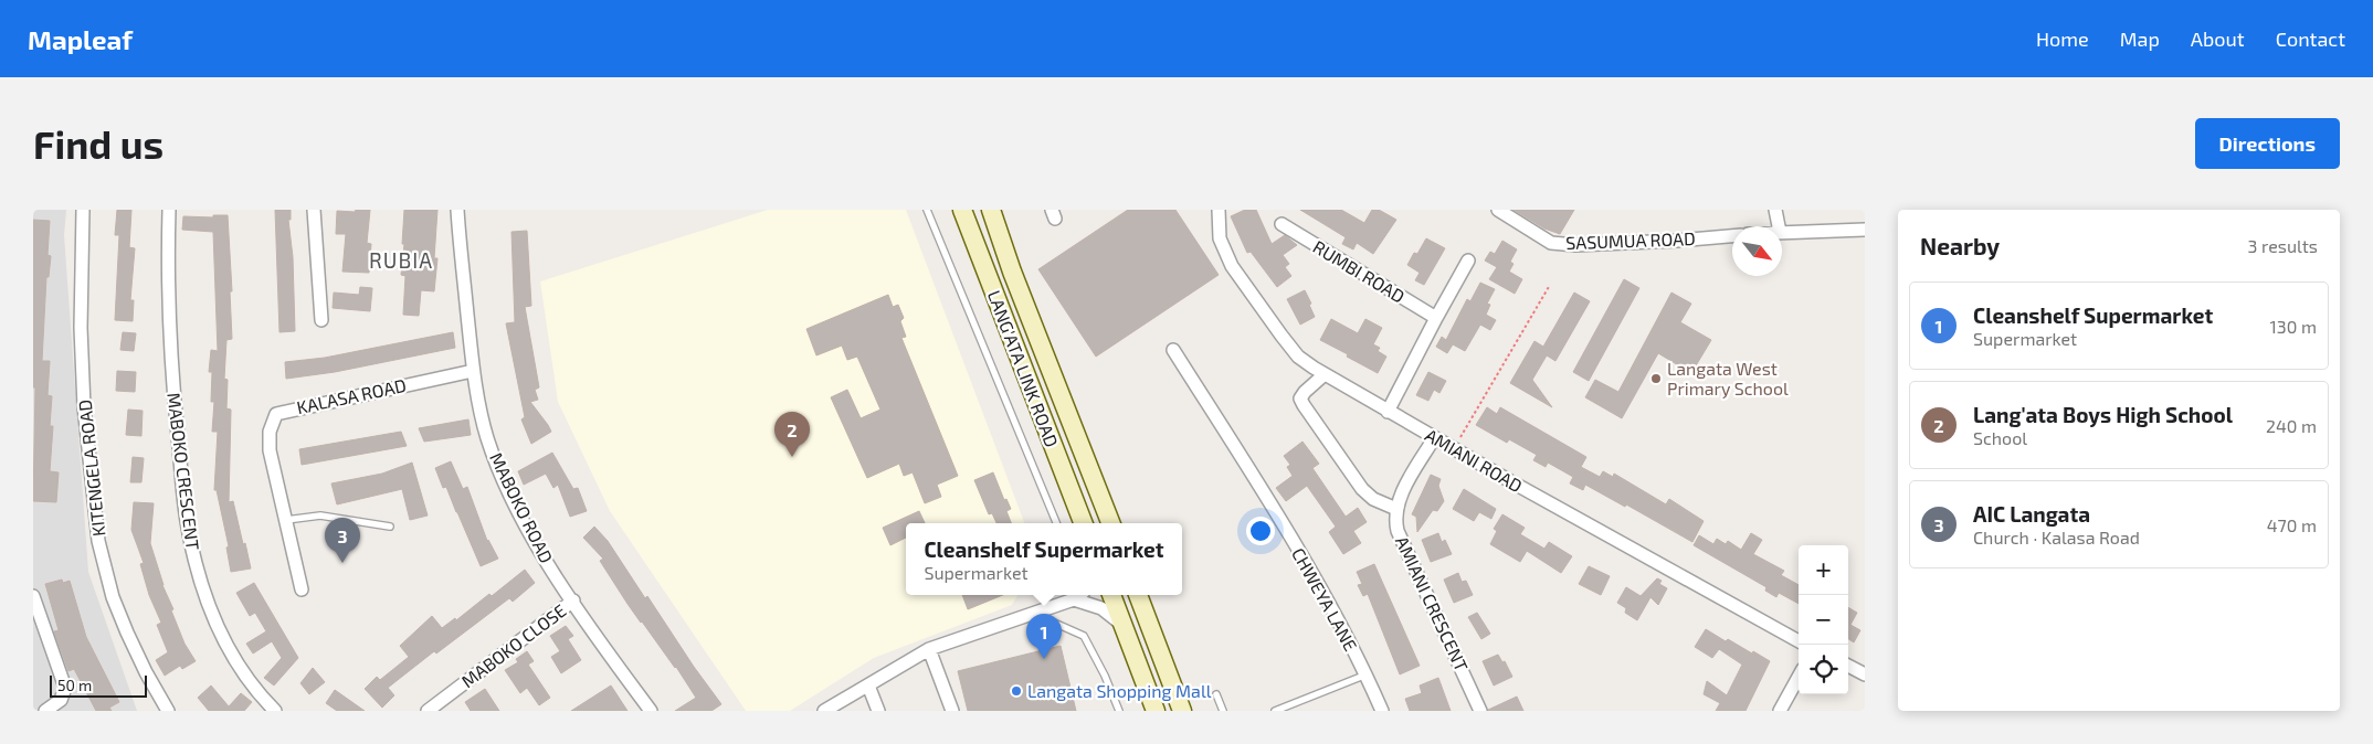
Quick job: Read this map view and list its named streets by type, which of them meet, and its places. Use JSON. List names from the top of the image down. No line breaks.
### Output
{"streets":{"main road":["LANG'ATA LINK ROAD"],"street":["SASUMUA ROAD","RUMBI ROAD","KALASA ROAD","AMIANI ROAD","KITENGELA ROAD","MABOKO CRESCENT","MABOKO ROAD","CHWEYA LANE","AMIANI CRESCENT","MABOKO CLOSE"]},"crossings":[["KALASA ROAD","MABOKO ROAD"],["MABOKO ROAD","MABOKO CLOSE"]],"districts":["RUBIA"],"places":["Langata West Primary School","Langata Shopping Mall"],"scale_bar":"50 m","north":"bottom right","page":{"header":"Mapleaf","nav":["Home","Map","About","Contact"],"buttons":"Directions","title":"Find us","heading":["Nearby","3 results"],"list":[{"mark":"1","name":"Cleanshelf Supermarket","note":"Supermarket","value":"130 m"},{"mark":"2","name":"Lang'ata Boys High School","note":"School","value":"240 m"},{"mark":"3","name":"AIC Langata","note":"Church · Kalasa Road","value":"470 m"}],"pins":["2","3","1"],"popup":["Cleanshelf Supermarket","Supermarket"],"map_buttons":["+","−"],"scale":"50 m"}}
